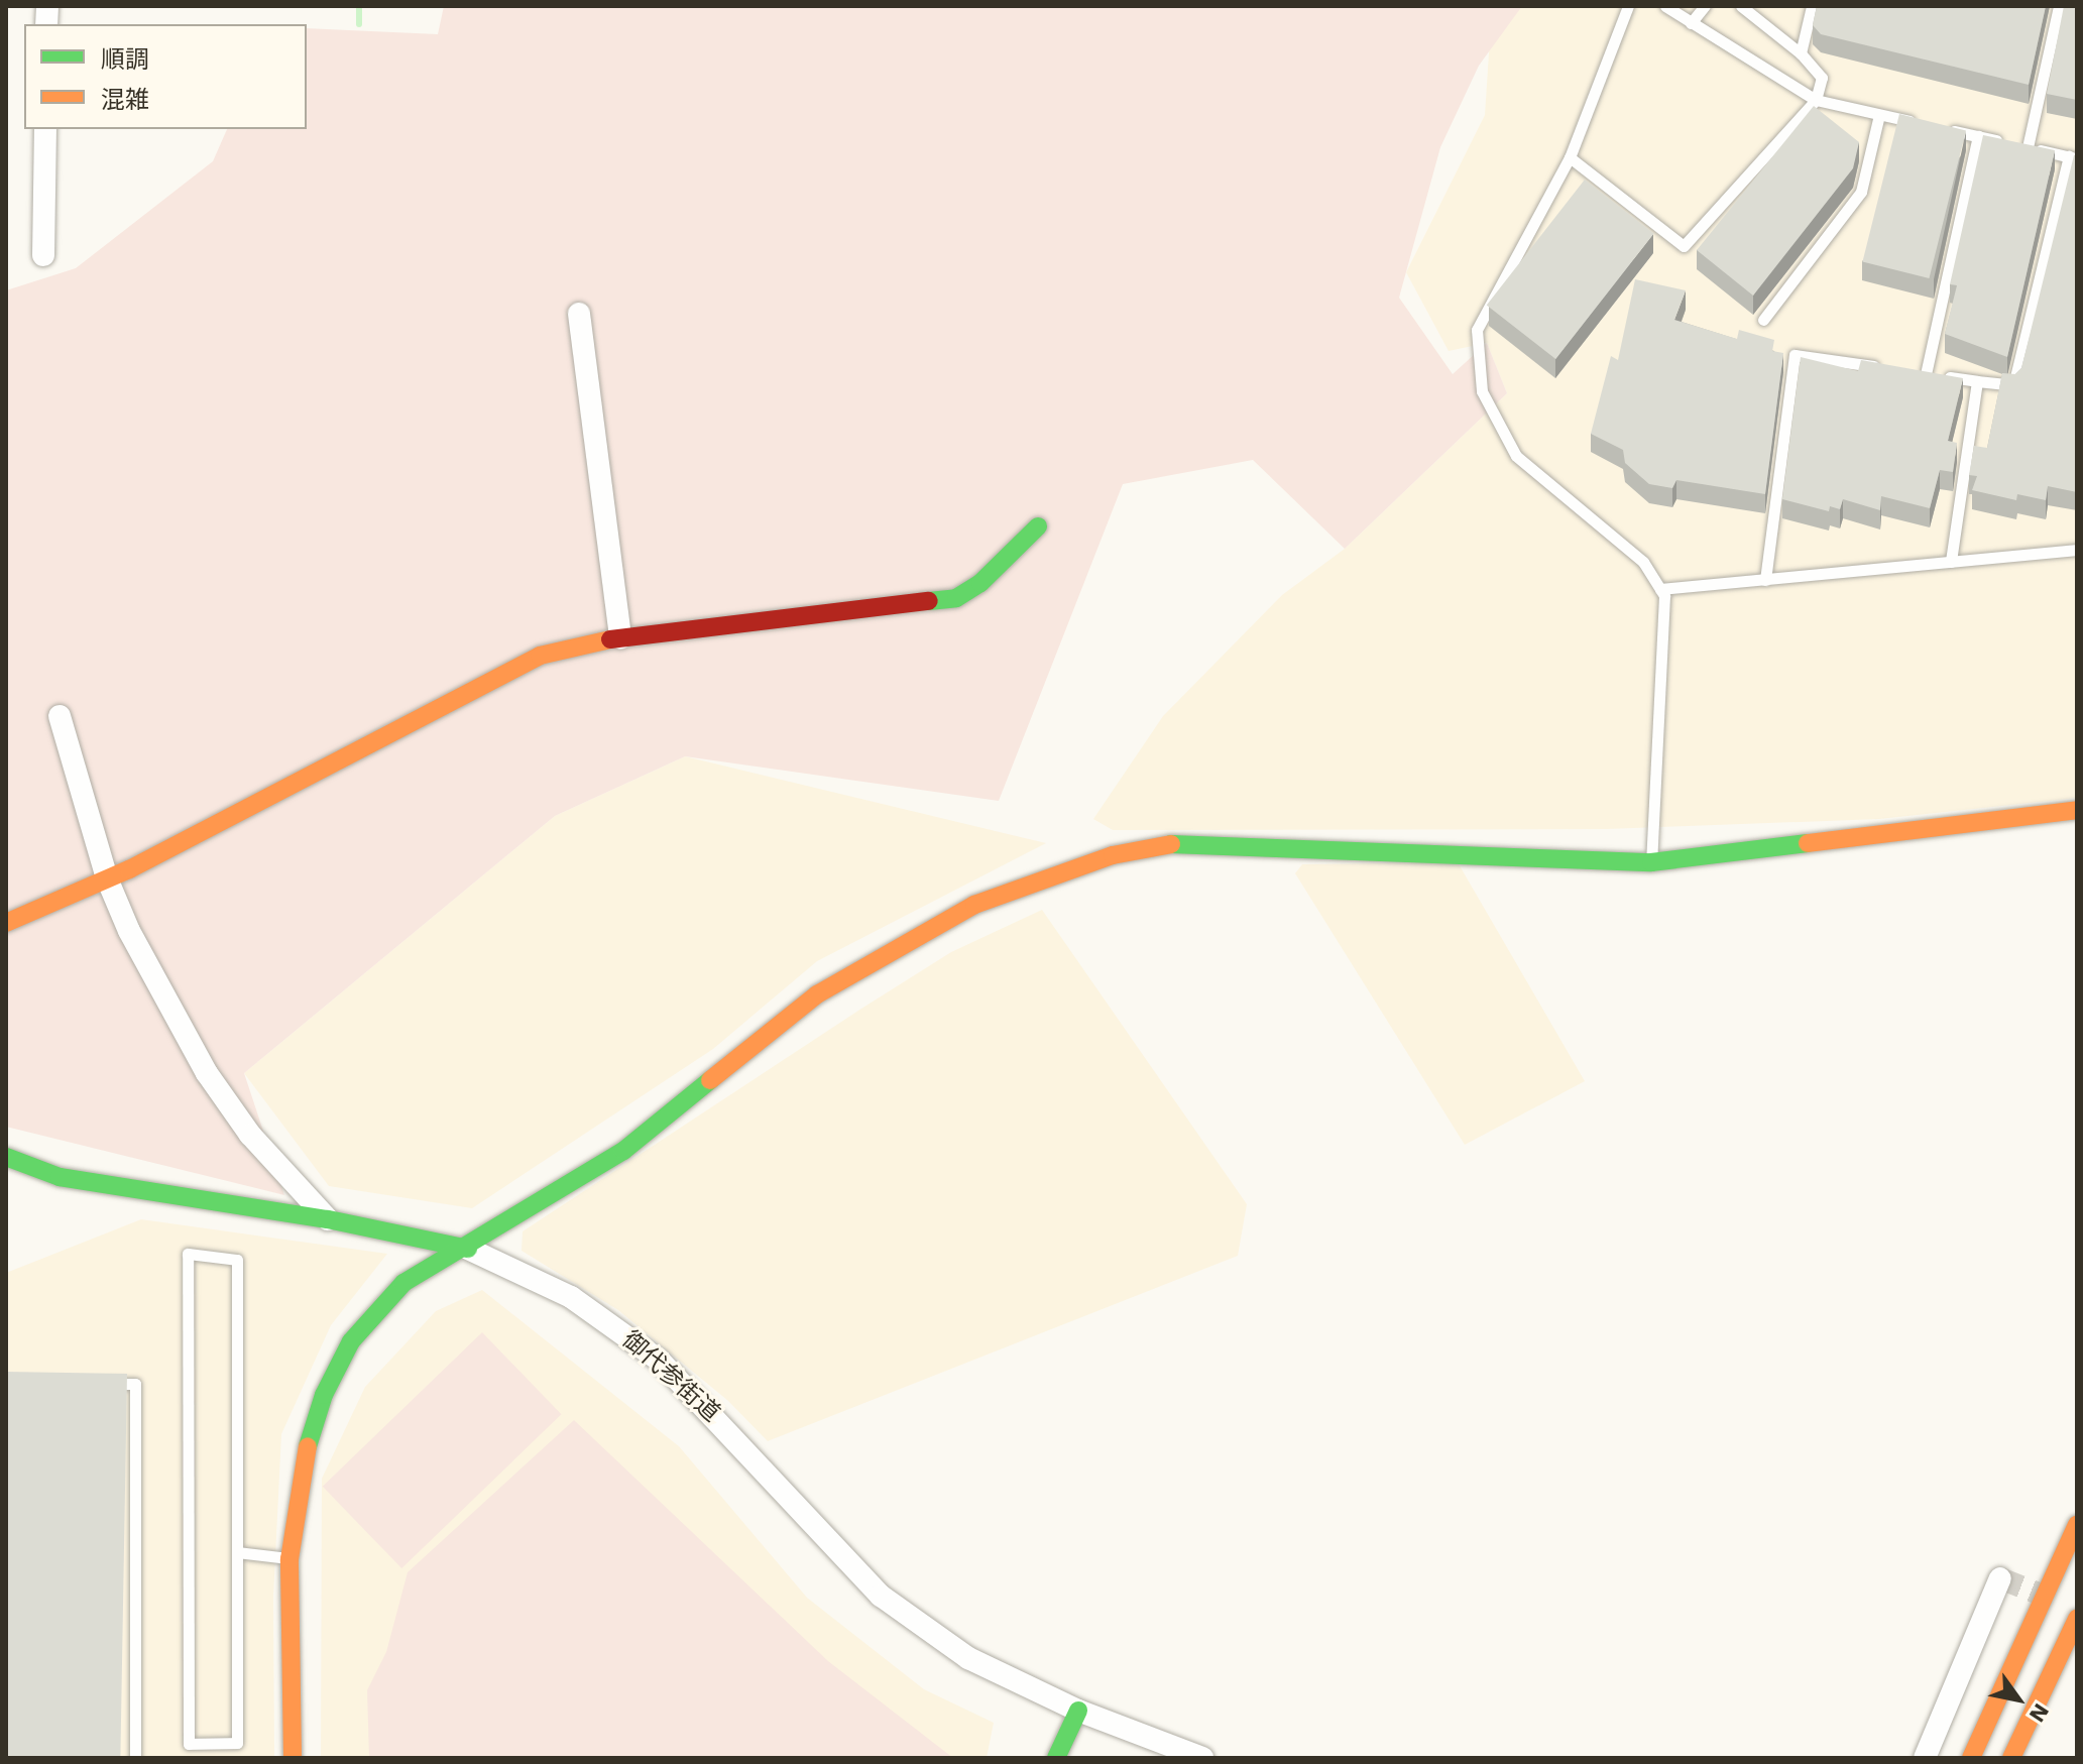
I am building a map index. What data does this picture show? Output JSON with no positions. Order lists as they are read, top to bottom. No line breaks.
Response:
{"streets":{"main road":["御代参街道"]},"legend":["順調","混雑"],"north":"bottom right"}
